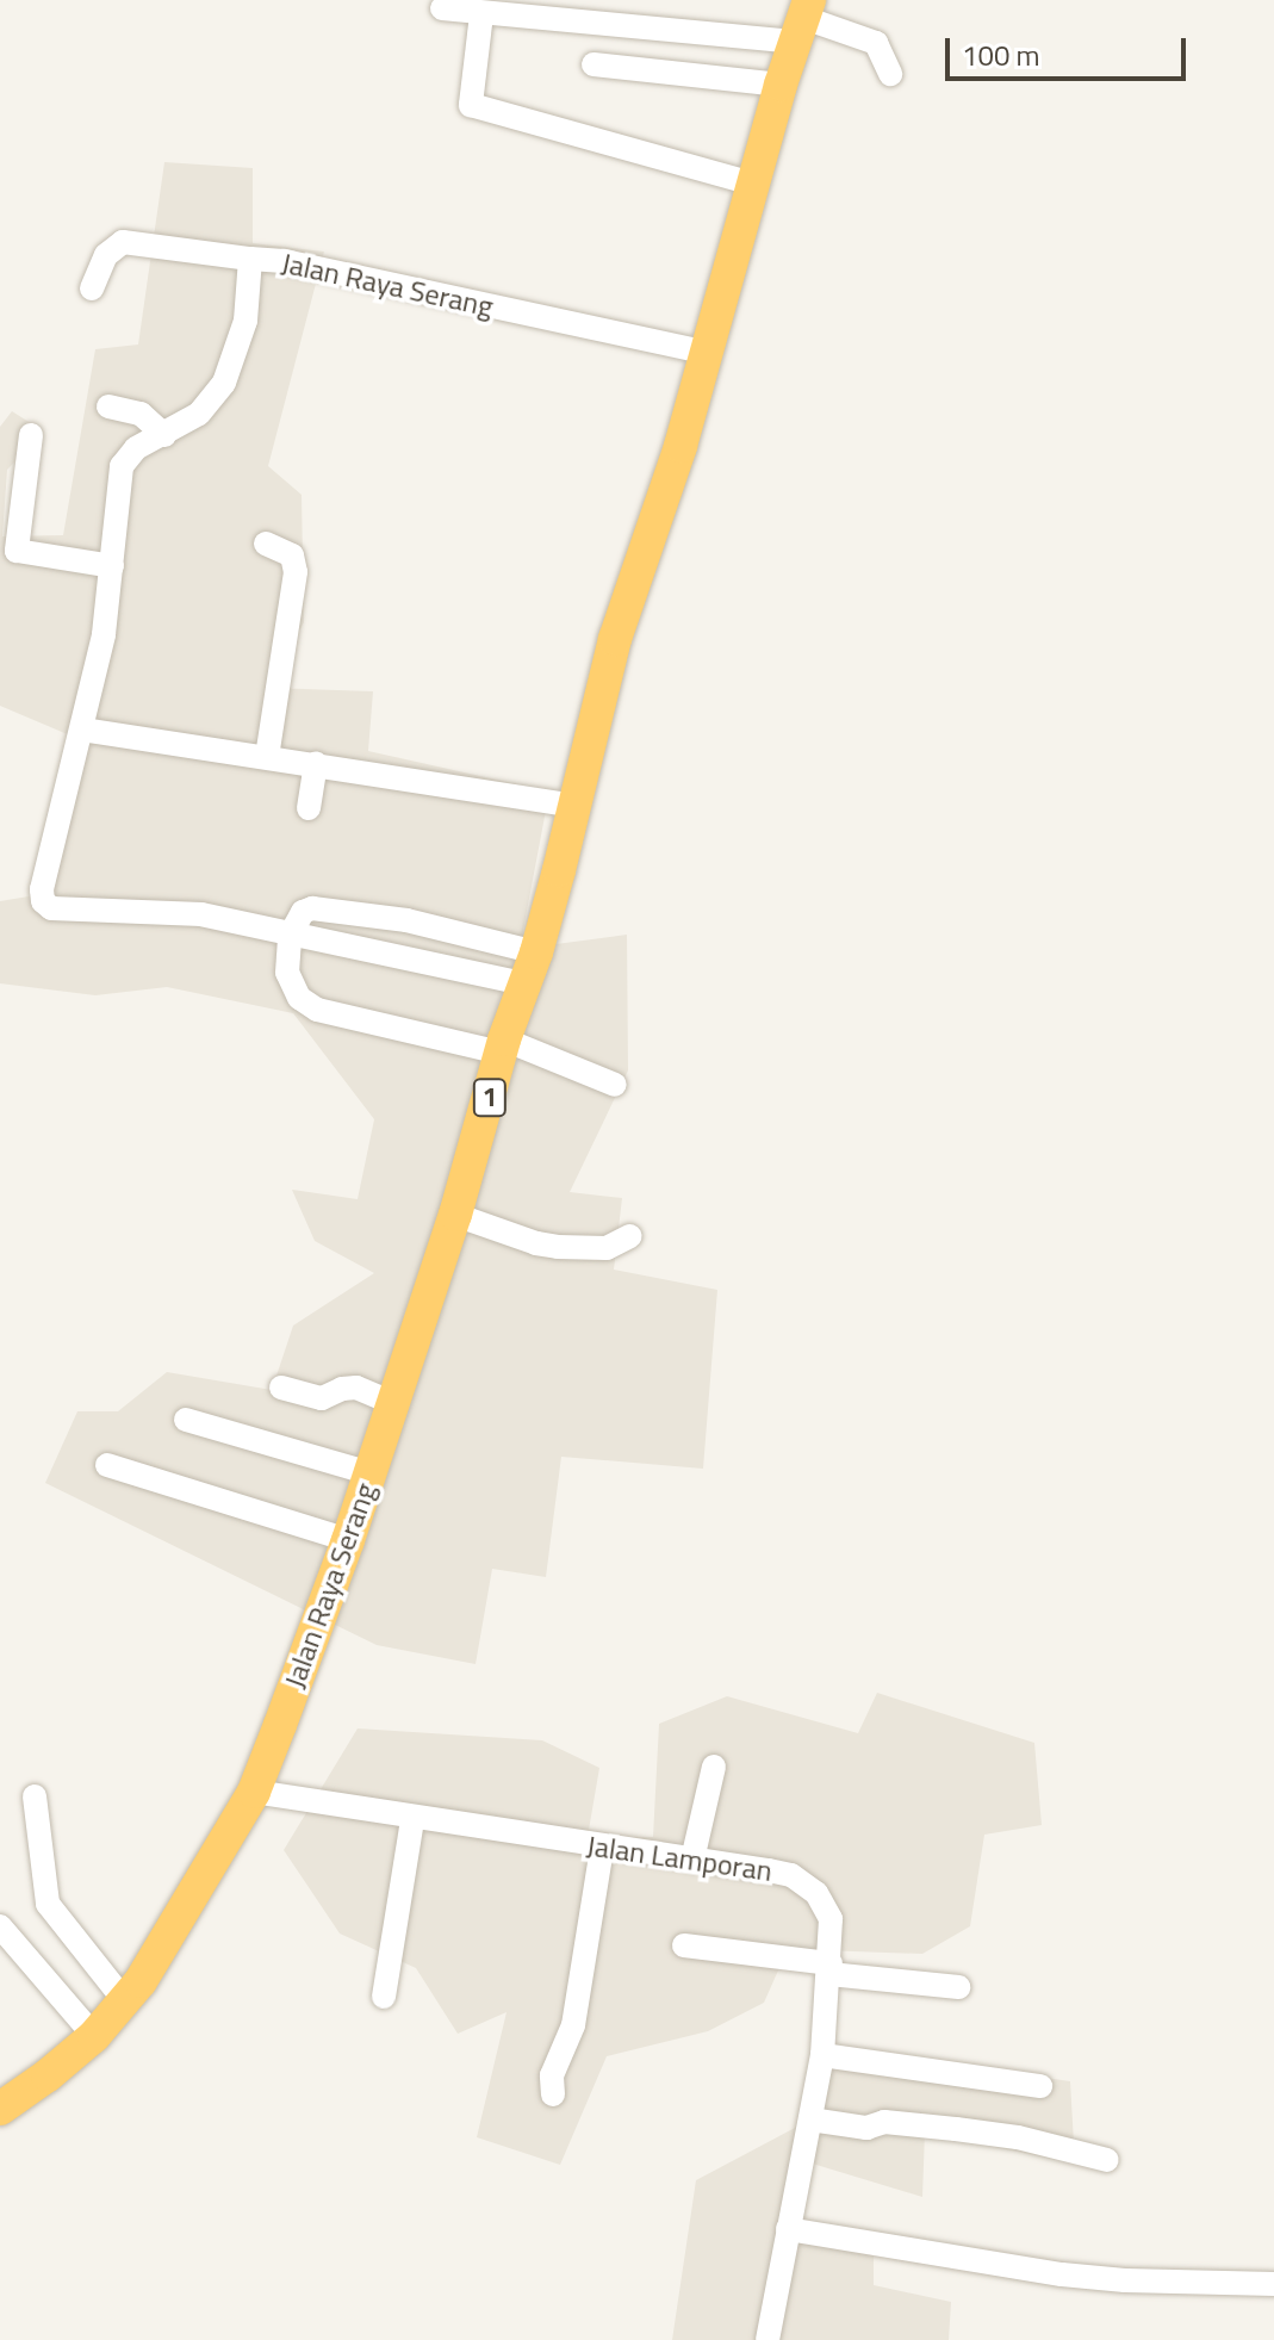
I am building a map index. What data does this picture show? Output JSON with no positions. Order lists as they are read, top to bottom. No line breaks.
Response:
{"streets":{"highway":["Jalan Raya Serang","1"],"street":["Jalan Lamporan"]},"crossings":[["Jalan Raya Serang","Jalan Lamporan"]],"scale_bar":"100 m"}
